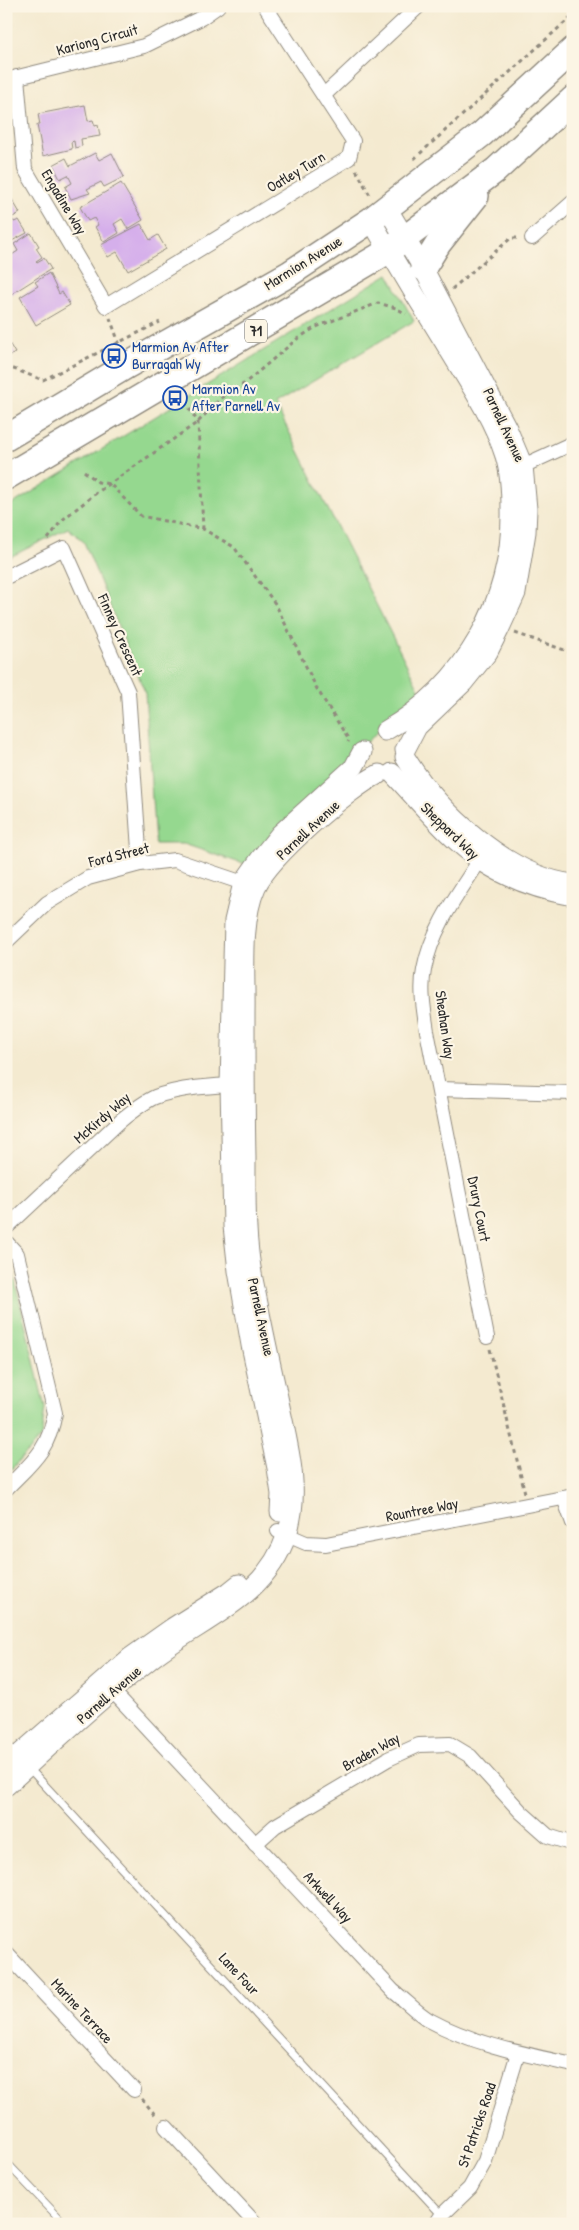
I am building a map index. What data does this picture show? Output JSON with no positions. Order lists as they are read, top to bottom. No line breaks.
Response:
{"streets":{"highway":["Marmion Avenue","71"],"street":["Kariong Circuit","Oatley Turn","Engadine Way","Parnell Avenue","Finney Crescent","Sheppard Way","Ford Street","Sheahan Way","McKirdy Way","Drury Court","Rountree Way","Braden Way","Arkwell Way","Marine Terrace","St Patricks Road"],"lane":["Lane Four"]},"crossings":[["Kariong Circuit","Engadine Way"],["Oatley Turn","Engadine Way"],["Marmion Avenue","Parnell Avenue"],["71","Parnell Avenue"],["Parnell Avenue","Sheppard Way"],["Parnell Avenue","Ford Street"],["Parnell Avenue","McKirdy Way"],["Parnell Avenue","Rountree Way"],["Parnell Avenue","Arkwell Way"],["Parnell Avenue","Lane Four"],["Finney Crescent","Ford Street"],["Sheppard Way","Sheahan Way"],["Sheahan Way","Drury Court"],["Braden Way","Arkwell Way"],["Arkwell Way","St Patricks Road"],["Lane Four","St Patricks Road"]],"places":{"bus stop":["Marmion Av After Burragah Wy","Marmion Av After Parnell Av"]}}
